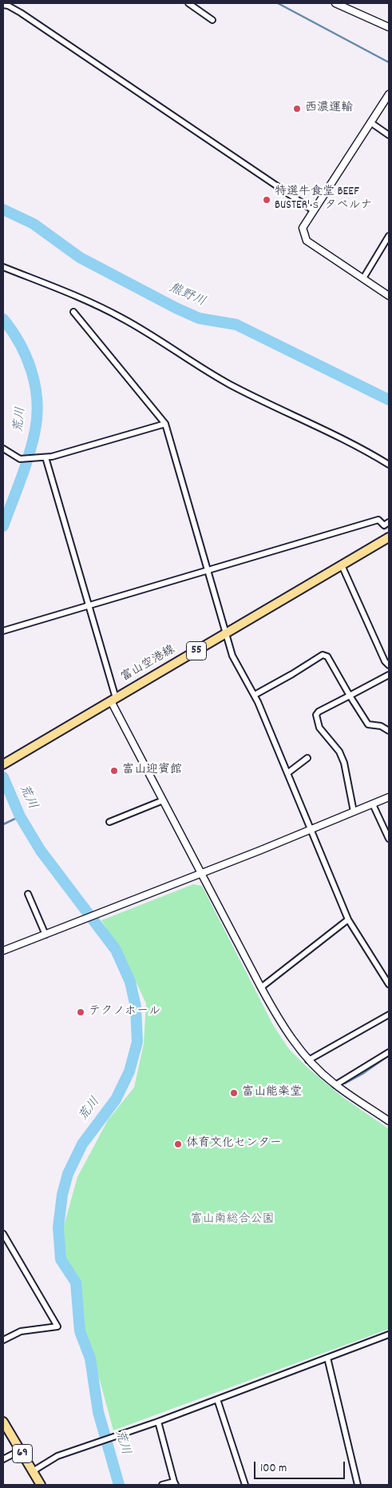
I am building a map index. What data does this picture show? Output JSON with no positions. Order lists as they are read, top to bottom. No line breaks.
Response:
{"streets":{"main road":["55","富山空港線","69"]},"water":["熊野川","荒川"],"parks":["富山南総合公園"],"places":["西濃運輸","特選牛食堂 BEEF BUSTER'ｓ タベルナ","富山迎賓館","テクノホール","富山能楽堂","体育文化センター"],"scale_bar":"100 m"}
